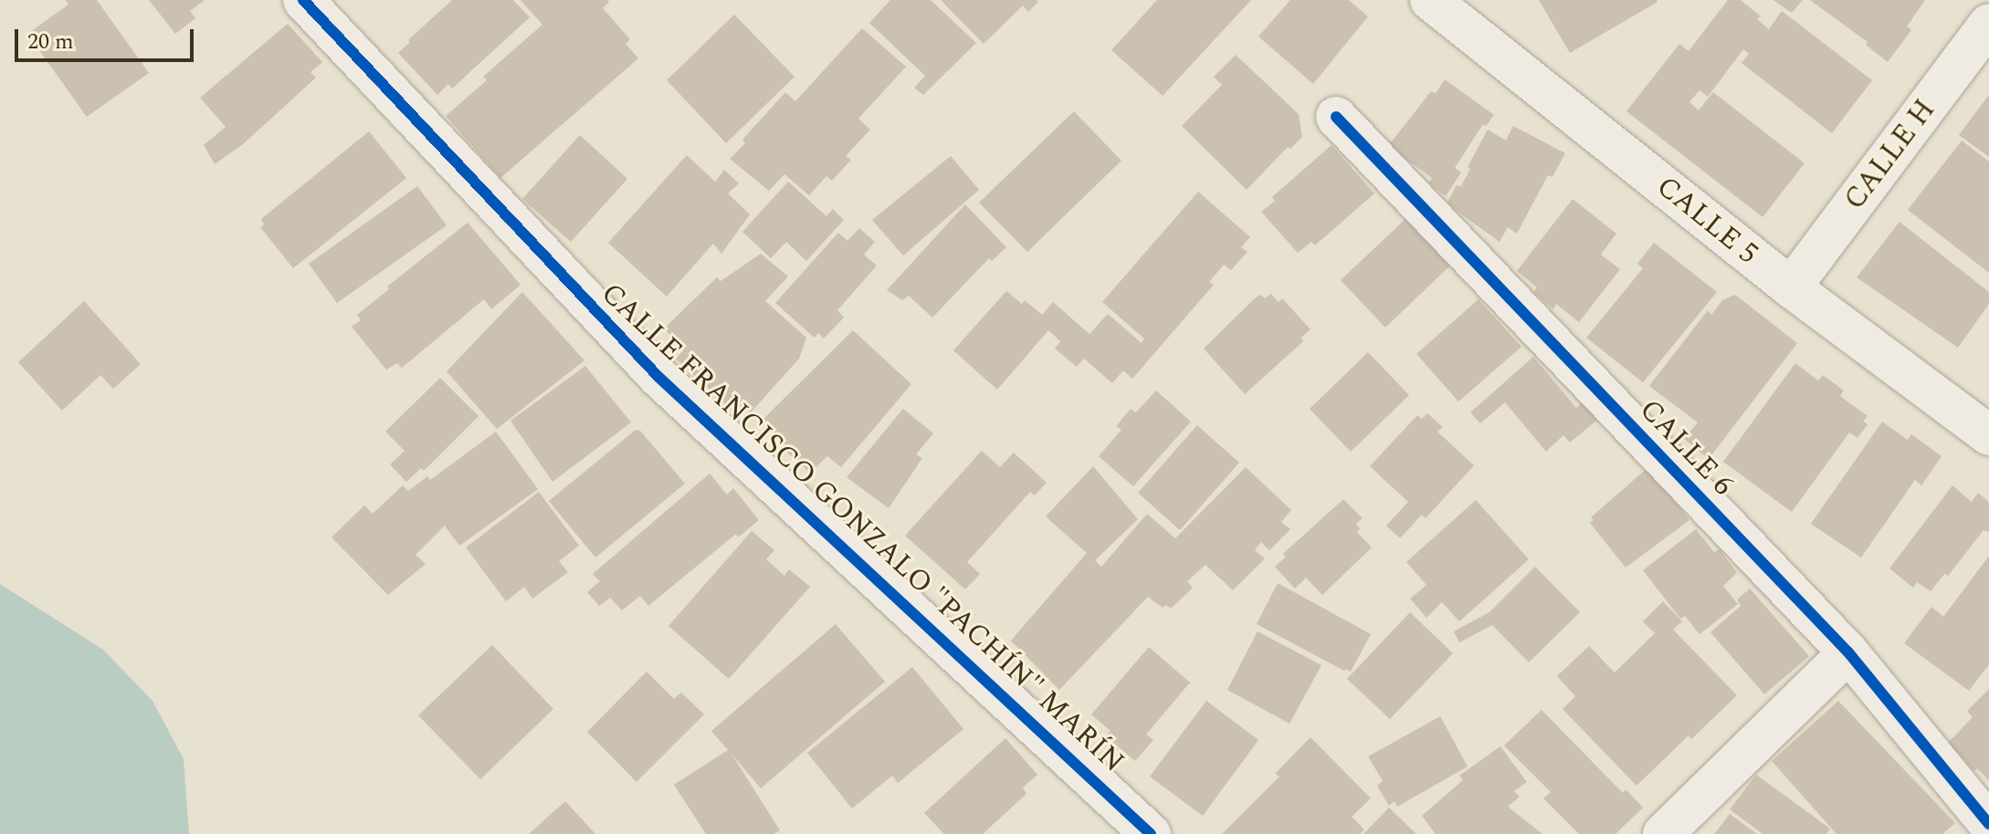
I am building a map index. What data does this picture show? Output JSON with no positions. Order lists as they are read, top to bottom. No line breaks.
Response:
{"streets":{"street":["CALLE H","CALLE 5","CALLE 6","CALLE FRANCISCO GONZALO \"PACHÍN\" MARÍN"]},"crossings":[["CALLE H","CALLE 5"]],"scale_bar":"20 m"}
